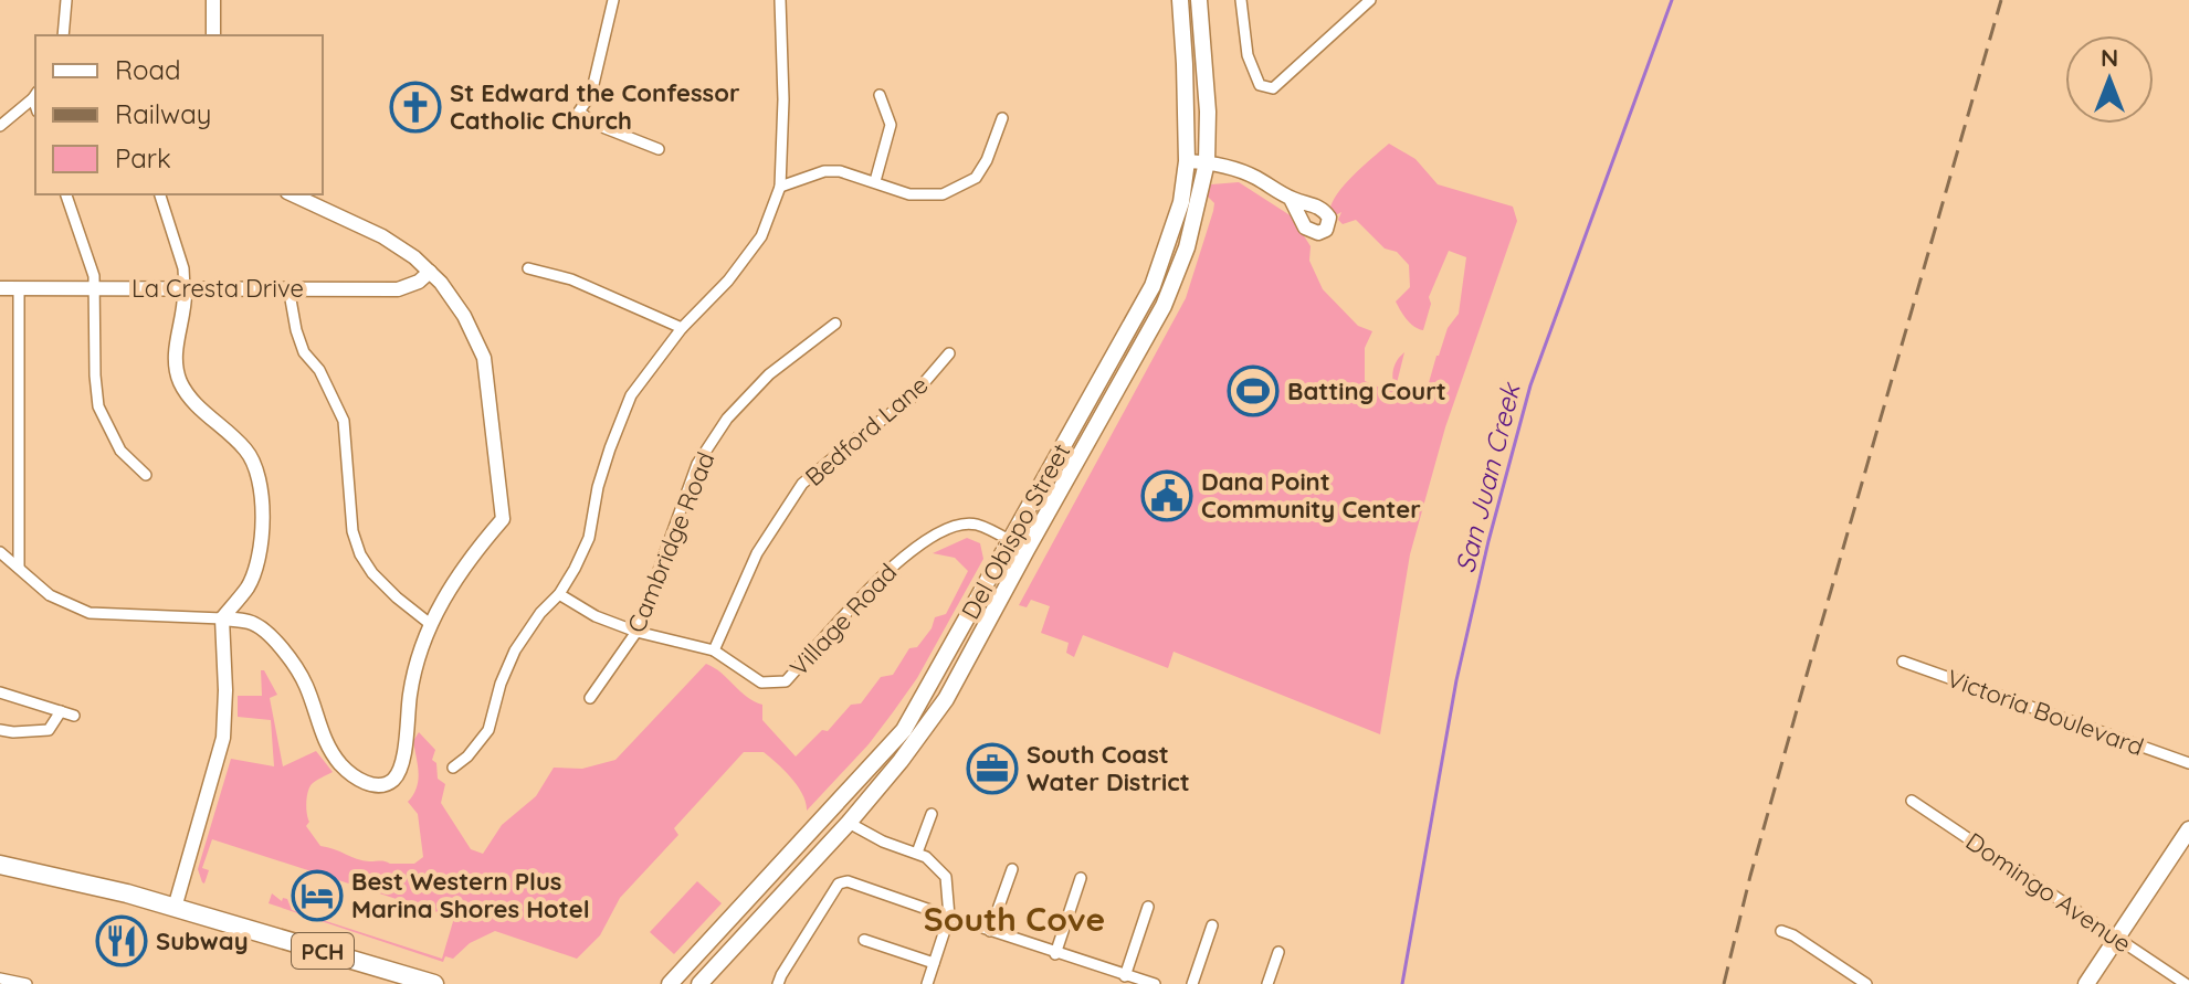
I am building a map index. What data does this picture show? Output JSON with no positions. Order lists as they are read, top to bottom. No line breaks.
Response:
{"streets":{"highway":["PCH"],"main road":["Del Obispo Street"],"street":["La Cresta Drive","Bedford Lane","Cambridge Road","Village Road","Victoria Boulevard","Domingo Avenue"]},"crossings":[["Bedford Lane","Village Road"],["Del Obispo Street","Village Road"],["Cambridge Road","Village Road"]],"districts":["South Cove"],"water":["San Juan Creek"],"places":{"church":["St Edward the Confessor Catholic Church"],"sports":["Batting Court"],"public building":["Dana Point Community Center"],"office":["South Coast Water District"],"hotel":["Best Western Plus Marina Shores Hotel"],"restaurant":["Subway"]},"legend":["Road","Railway","Park"],"north":"top"}
